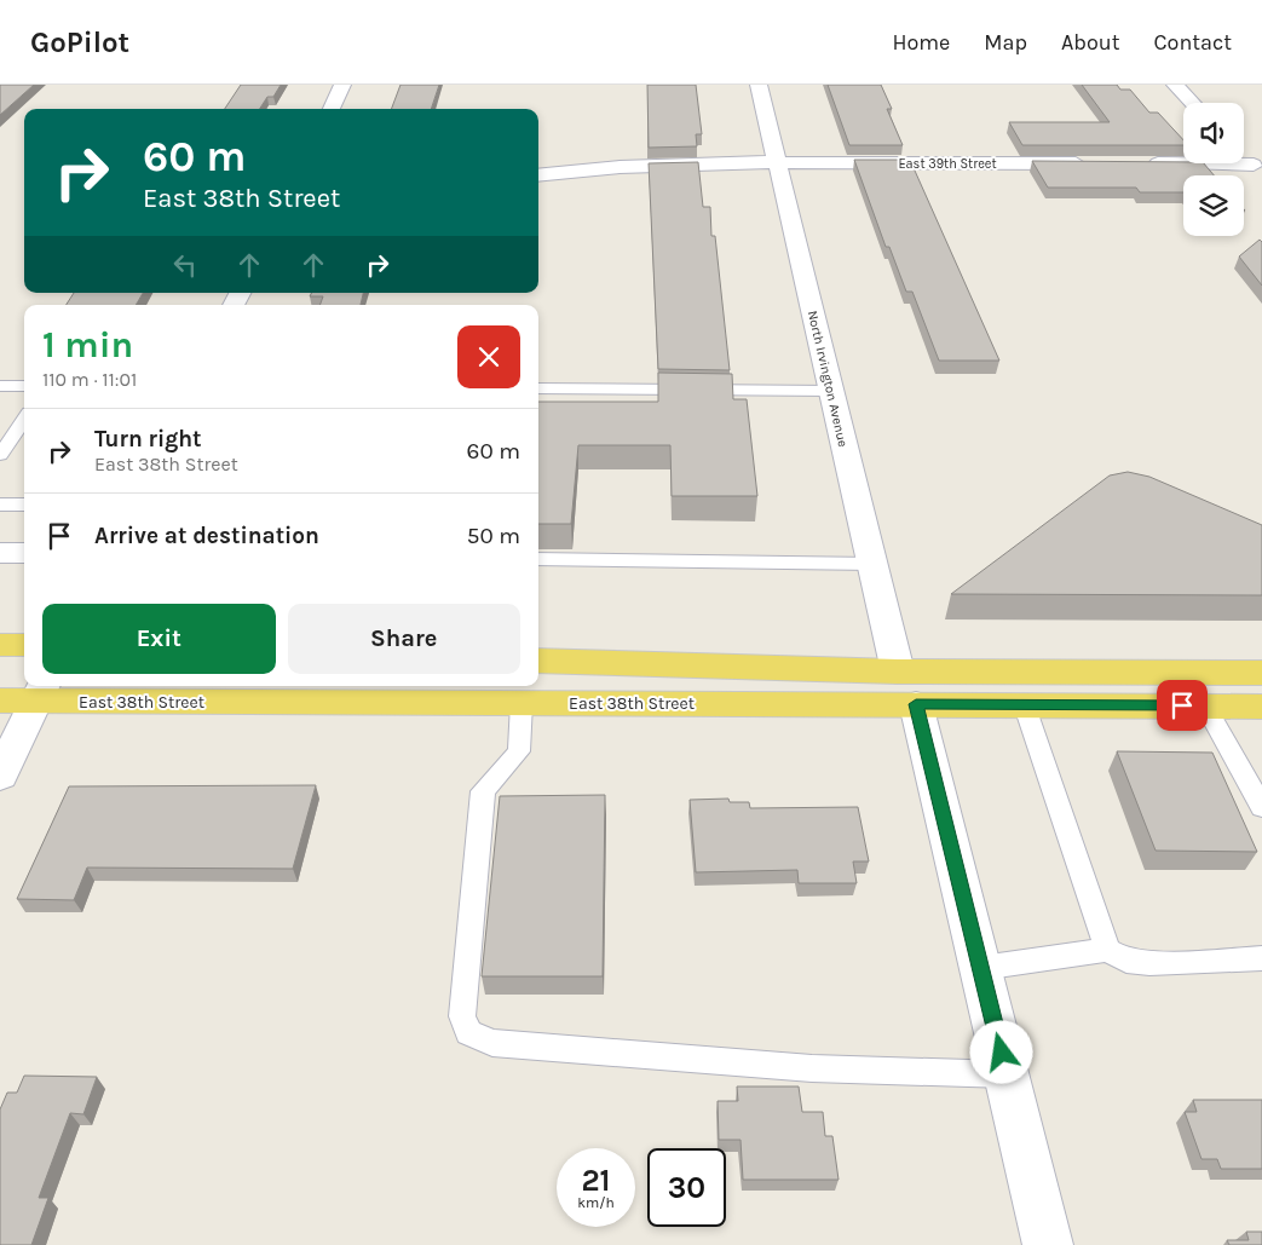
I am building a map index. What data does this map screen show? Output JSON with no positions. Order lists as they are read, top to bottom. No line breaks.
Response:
{"streets":{"main road":["East 38th Street"],"street":["East 39th Street","North Irvington Avenue"]},"crossings":[["East 39th Street","North Irvington Avenue"],["North Irvington Avenue","East 38th Street"]],"page":{"header":"GoPilot","nav":["Home","Map","About","Contact"],"turn":["60 m","East 38th Street"],"heading":["1 min","110 m · 11:01"],"list":[{"name":"Turn right","note":"East 38th Street","value":"60 m"},{"name":"Arrive at destination","value":"50 m"}],"buttons":["Exit","Share"],"speed":"21 km/h","limit":"30"}}
